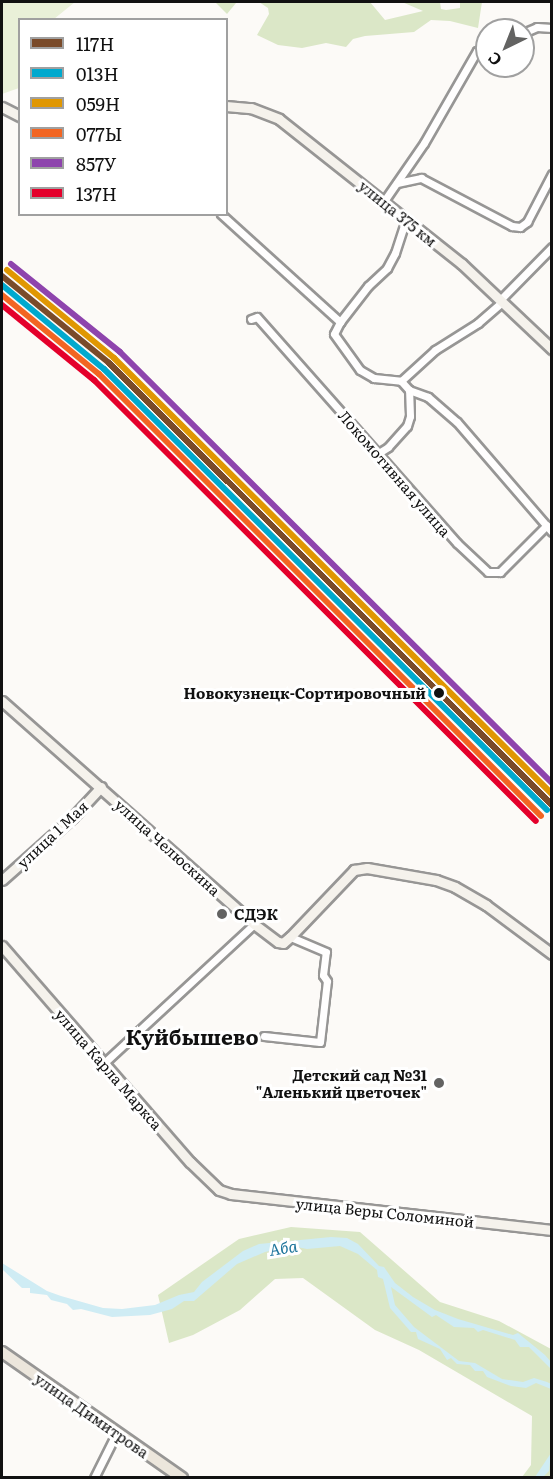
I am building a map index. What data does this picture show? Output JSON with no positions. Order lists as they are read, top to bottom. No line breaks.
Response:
{"streets":{"main road":["улица Димитрова"],"street":["улица 375 км","Локомотивная улица","улица 1 Мая","улица Челюскина","улица Карла Маркса","улица Веры Соломиной"]},"crossings":[["улица 1 Мая","улица Челюскина"],["улица Карла Маркса","улица Веры Соломиной"]],"districts":["Куйбышево"],"water":["Аба"],"places":["Новокузнецк-Сортировочный","СДЭК","Детский сад №31 \"Аленький цветочек\""],"lines":["transit line 857У","transit line 059Н","transit line 117Н","transit line 013Н","transit line 077Ы","transit line 137Н"],"legend":["117Н","013Н","059Н","077Ы","857У","137Н"],"north":"bottom left"}
